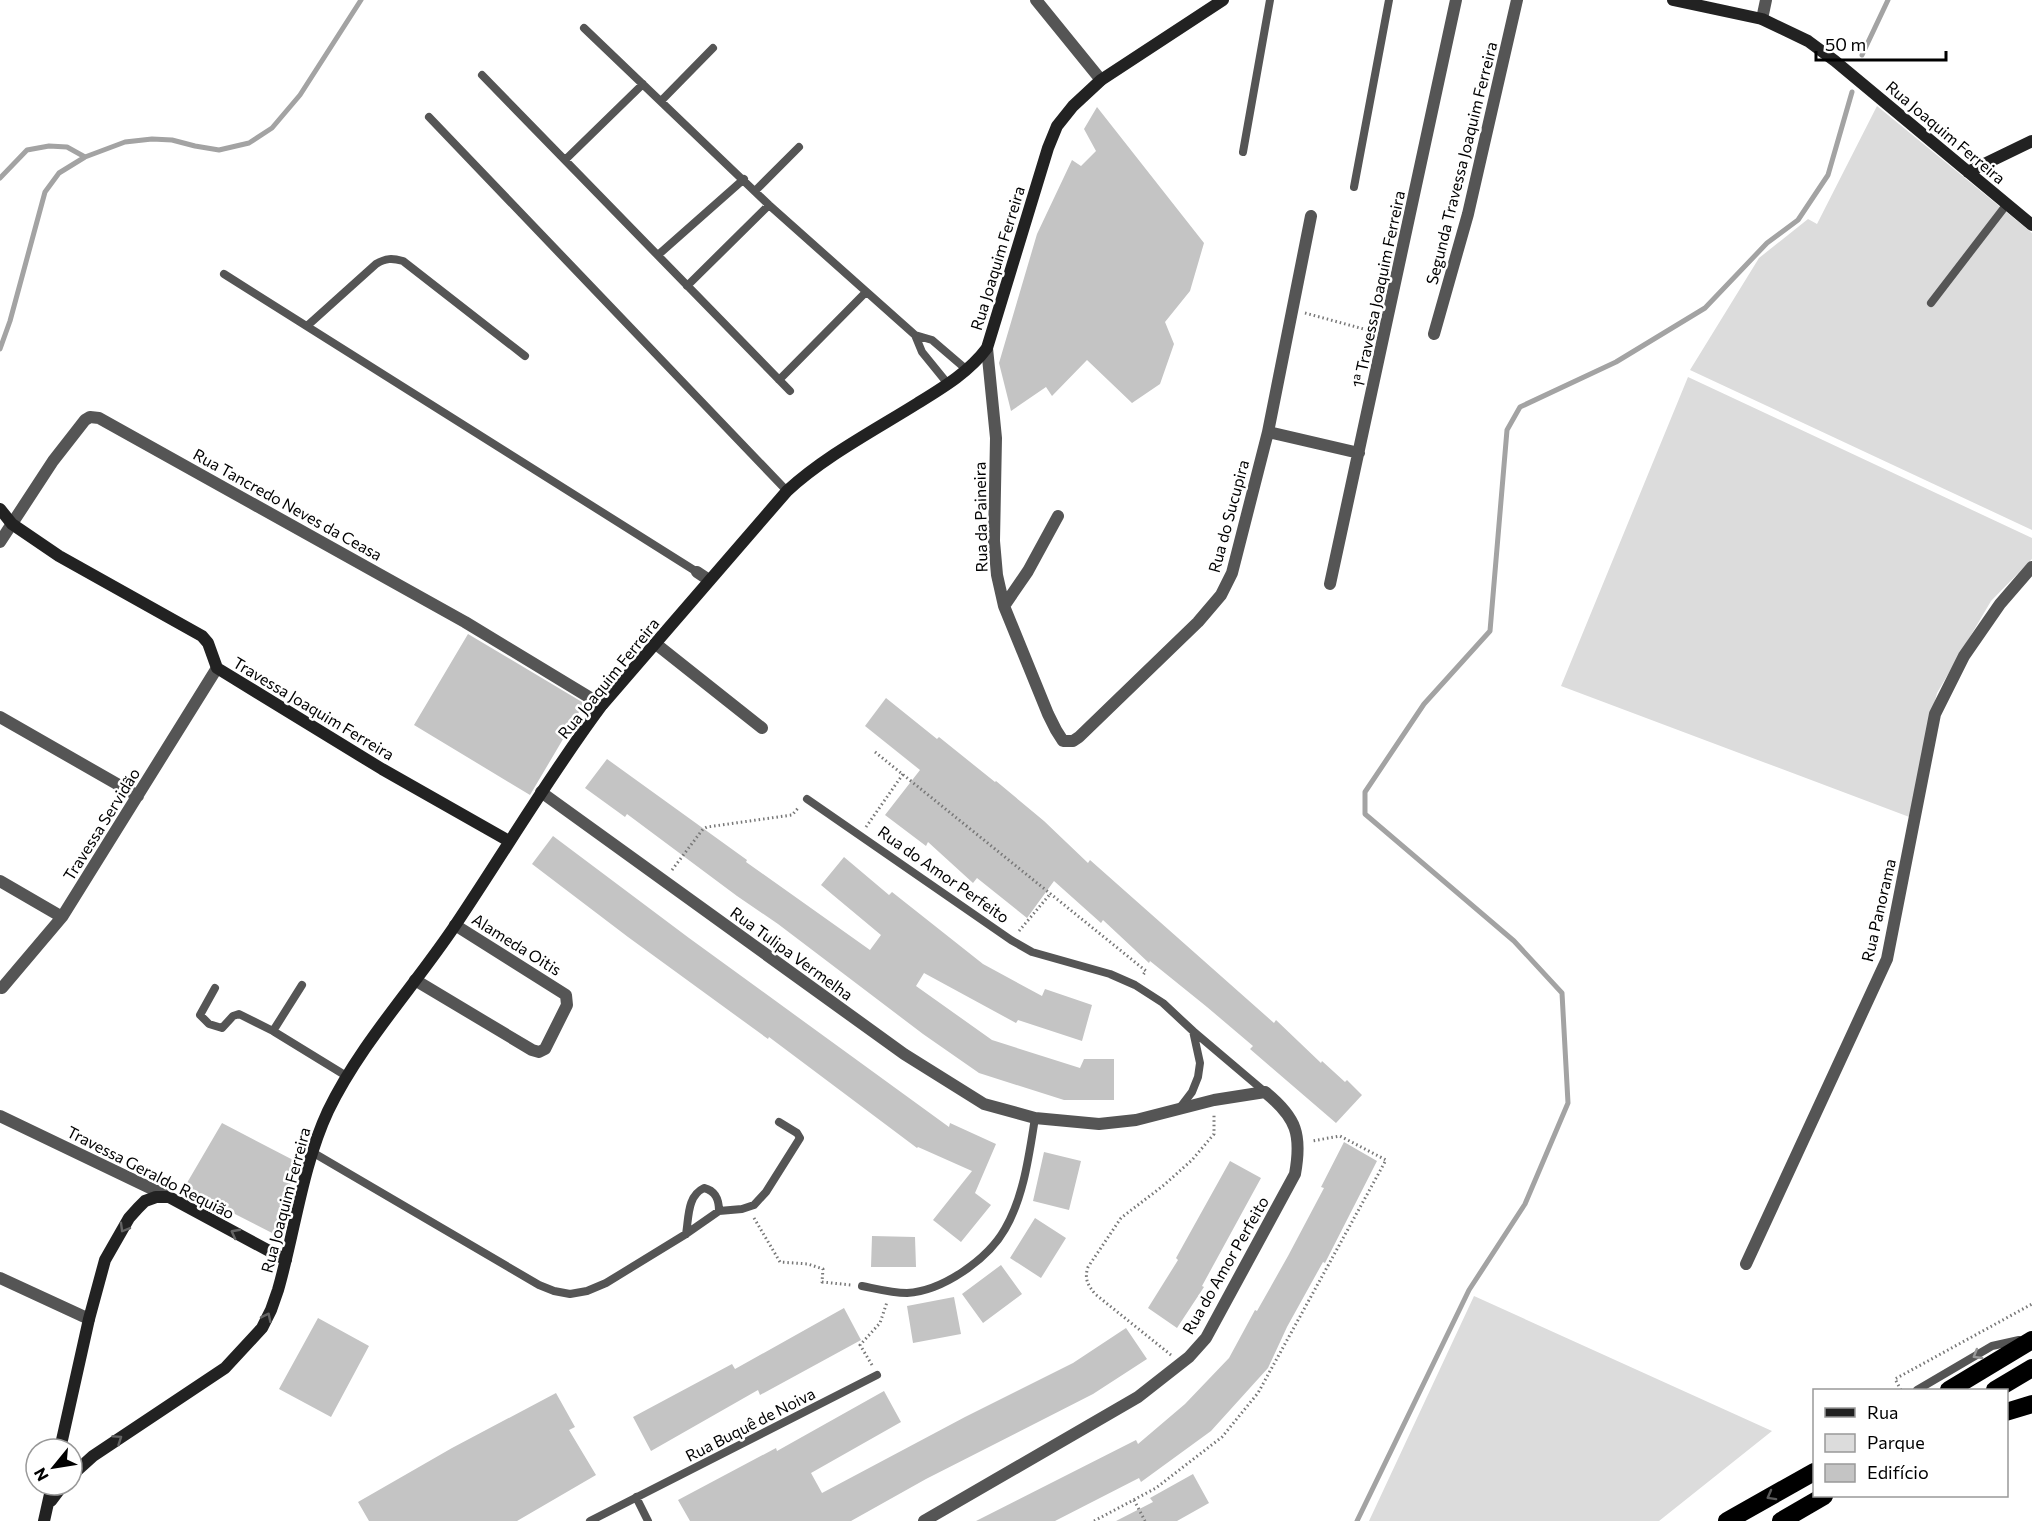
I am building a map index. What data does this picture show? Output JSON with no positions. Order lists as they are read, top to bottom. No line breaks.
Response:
{"streets":{"street":["Rua Joaquim Ferreira","Segunda Travessa Joaquim Ferreira","1ª Travessa Joaquim Ferreira","Rua Tancredo Neves da Ceasa","Rua do Sucupira","Rua da Paineira","Travessa Joaquim Ferreira","Travessa Servidão","Rua do Amor Perfeito","Rua Panorama","Alameda Oitis","Rua Tulipa Vermelha","Travessa Geraldo Requião"],"lane":["Rua Buquê de Noiva"]},"crossings":[["Rua Joaquim Ferreira","Rua Tancredo Neves da Ceasa"],["Rua Joaquim Ferreira","Rua da Paineira"],["Rua Joaquim Ferreira","Travessa Joaquim Ferreira"],["Rua Joaquim Ferreira","Alameda Oitis"],["Rua Joaquim Ferreira","Rua Tulipa Vermelha"],["Rua Joaquim Ferreira","Travessa Geraldo Requião"],["Rua Tancredo Neves da Ceasa","Travessa Joaquim Ferreira"],["Rua do Sucupira","Rua da Paineira"],["Travessa Joaquim Ferreira","Travessa Servidão"],["Rua do Amor Perfeito","Rua Tulipa Vermelha"]],"one_way":["Travessa Geraldo Requião"],"legend":["Rua","Parque","Edifício"],"scale_bar":"50 m","north":"bottom left"}
